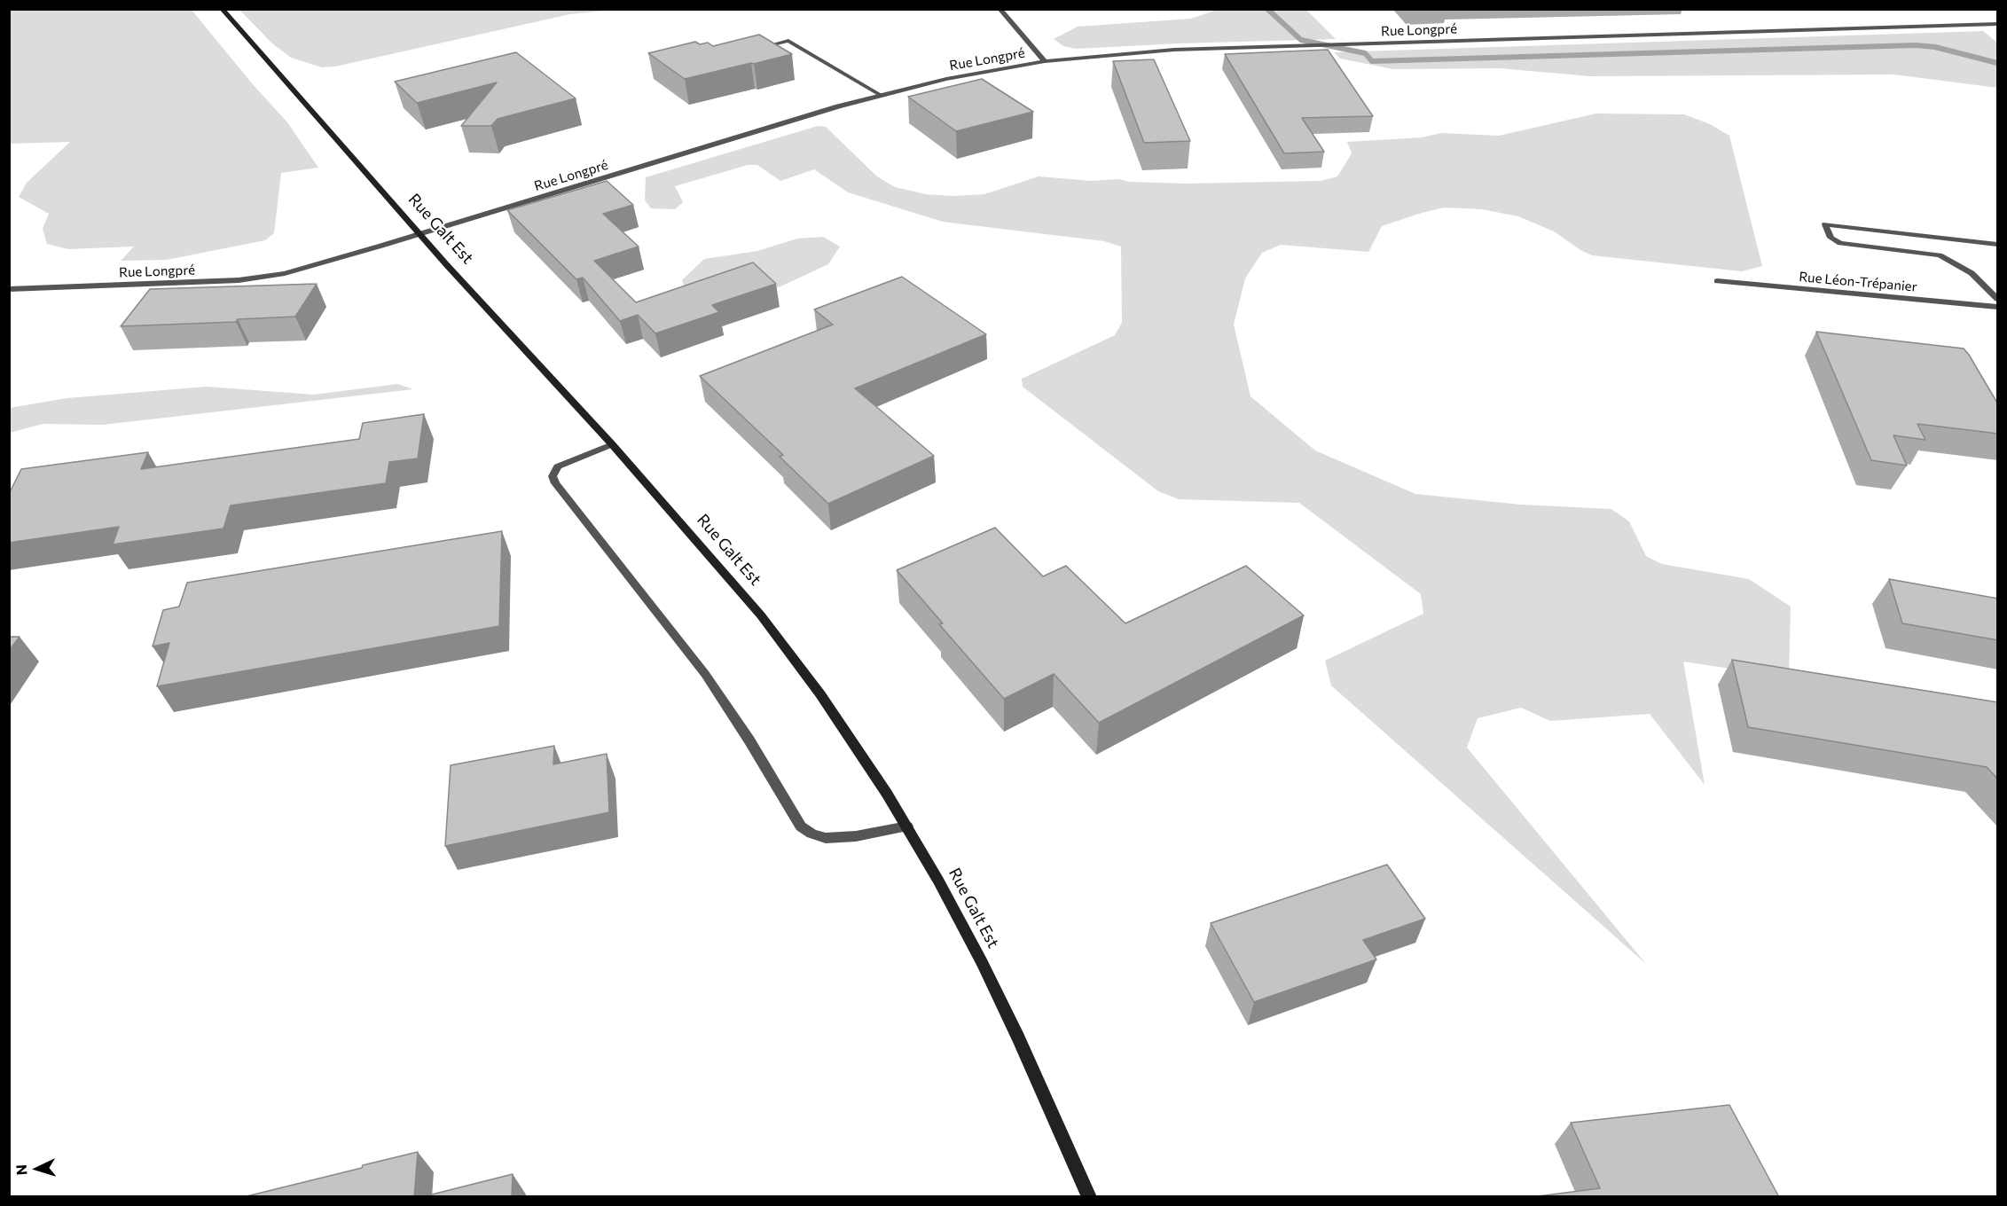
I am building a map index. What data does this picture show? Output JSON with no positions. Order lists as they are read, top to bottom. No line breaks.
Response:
{"streets":{"street":["Rue Longpré","Rue Galt Est","Rue Léon-Trépanier"]},"crossings":[["Rue Longpré","Rue Galt Est"]],"north":"left"}
